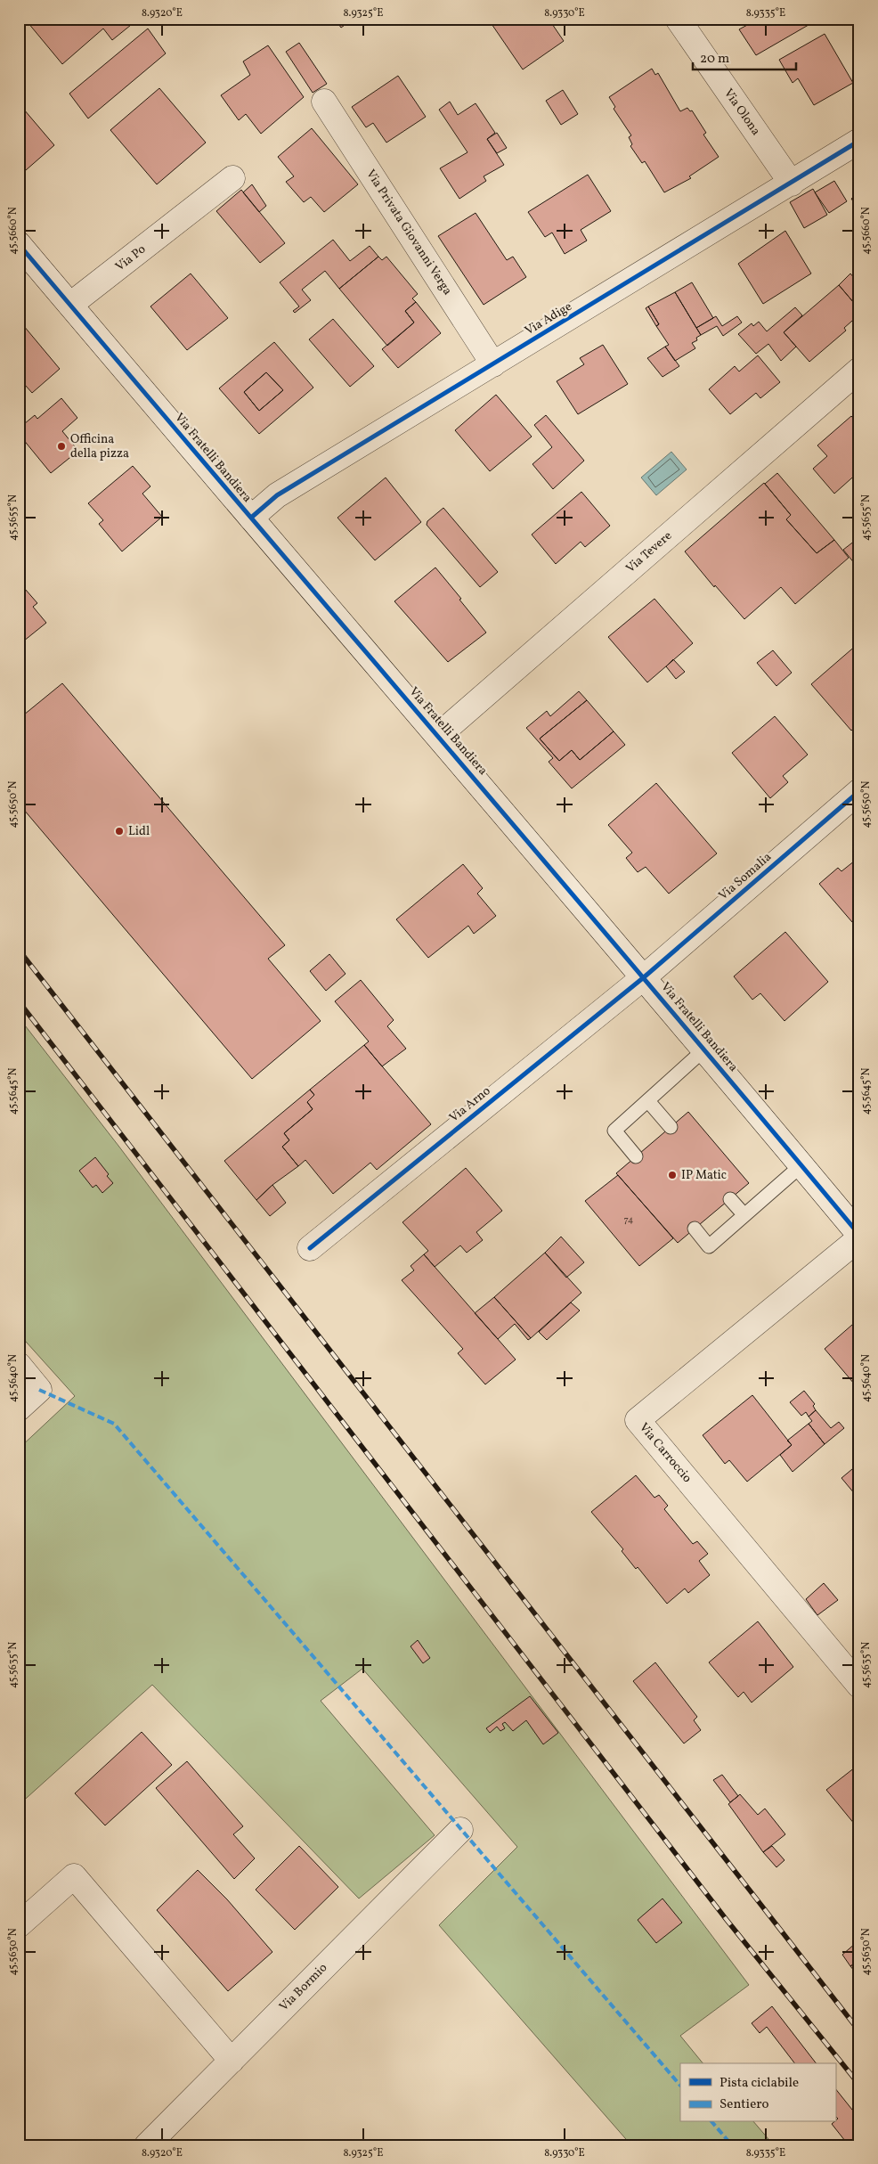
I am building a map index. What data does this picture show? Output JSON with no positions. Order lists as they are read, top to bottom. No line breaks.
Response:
{"streets":{"street":["Via Olona","Via Privata Giovanni Verga","Via Po","Via Adige","Via Fratelli Bandiera","Via Tevere","Via Somalia","Via Arno","Via Carroccio","Via Bormio"]},"crossings":[["Via Olona","Via Adige"],["Via Privata Giovanni Verga","Via Adige"],["Via Po","Via Fratelli Bandiera"],["Via Adige","Via Fratelli Bandiera"],["Via Fratelli Bandiera","Via Tevere"],["Via Fratelli Bandiera","Via Somalia"],["Via Fratelli Bandiera","Via Arno"],["Via Somalia","Via Arno"]],"places":["Officina della pizza","Lidl","IP Matic"],"house_numbers":["74"],"legend":["Pista ciclabile","Sentiero"],"scale_bar":"20 m","coordinates":["8.9320°E","8.9325°E","8.9330°E","8.9335°E","45.5660°N","45.5655°N","45.5650°N","45.5645°N","45.5640°N","45.5635°N","45.5630°N"]}
